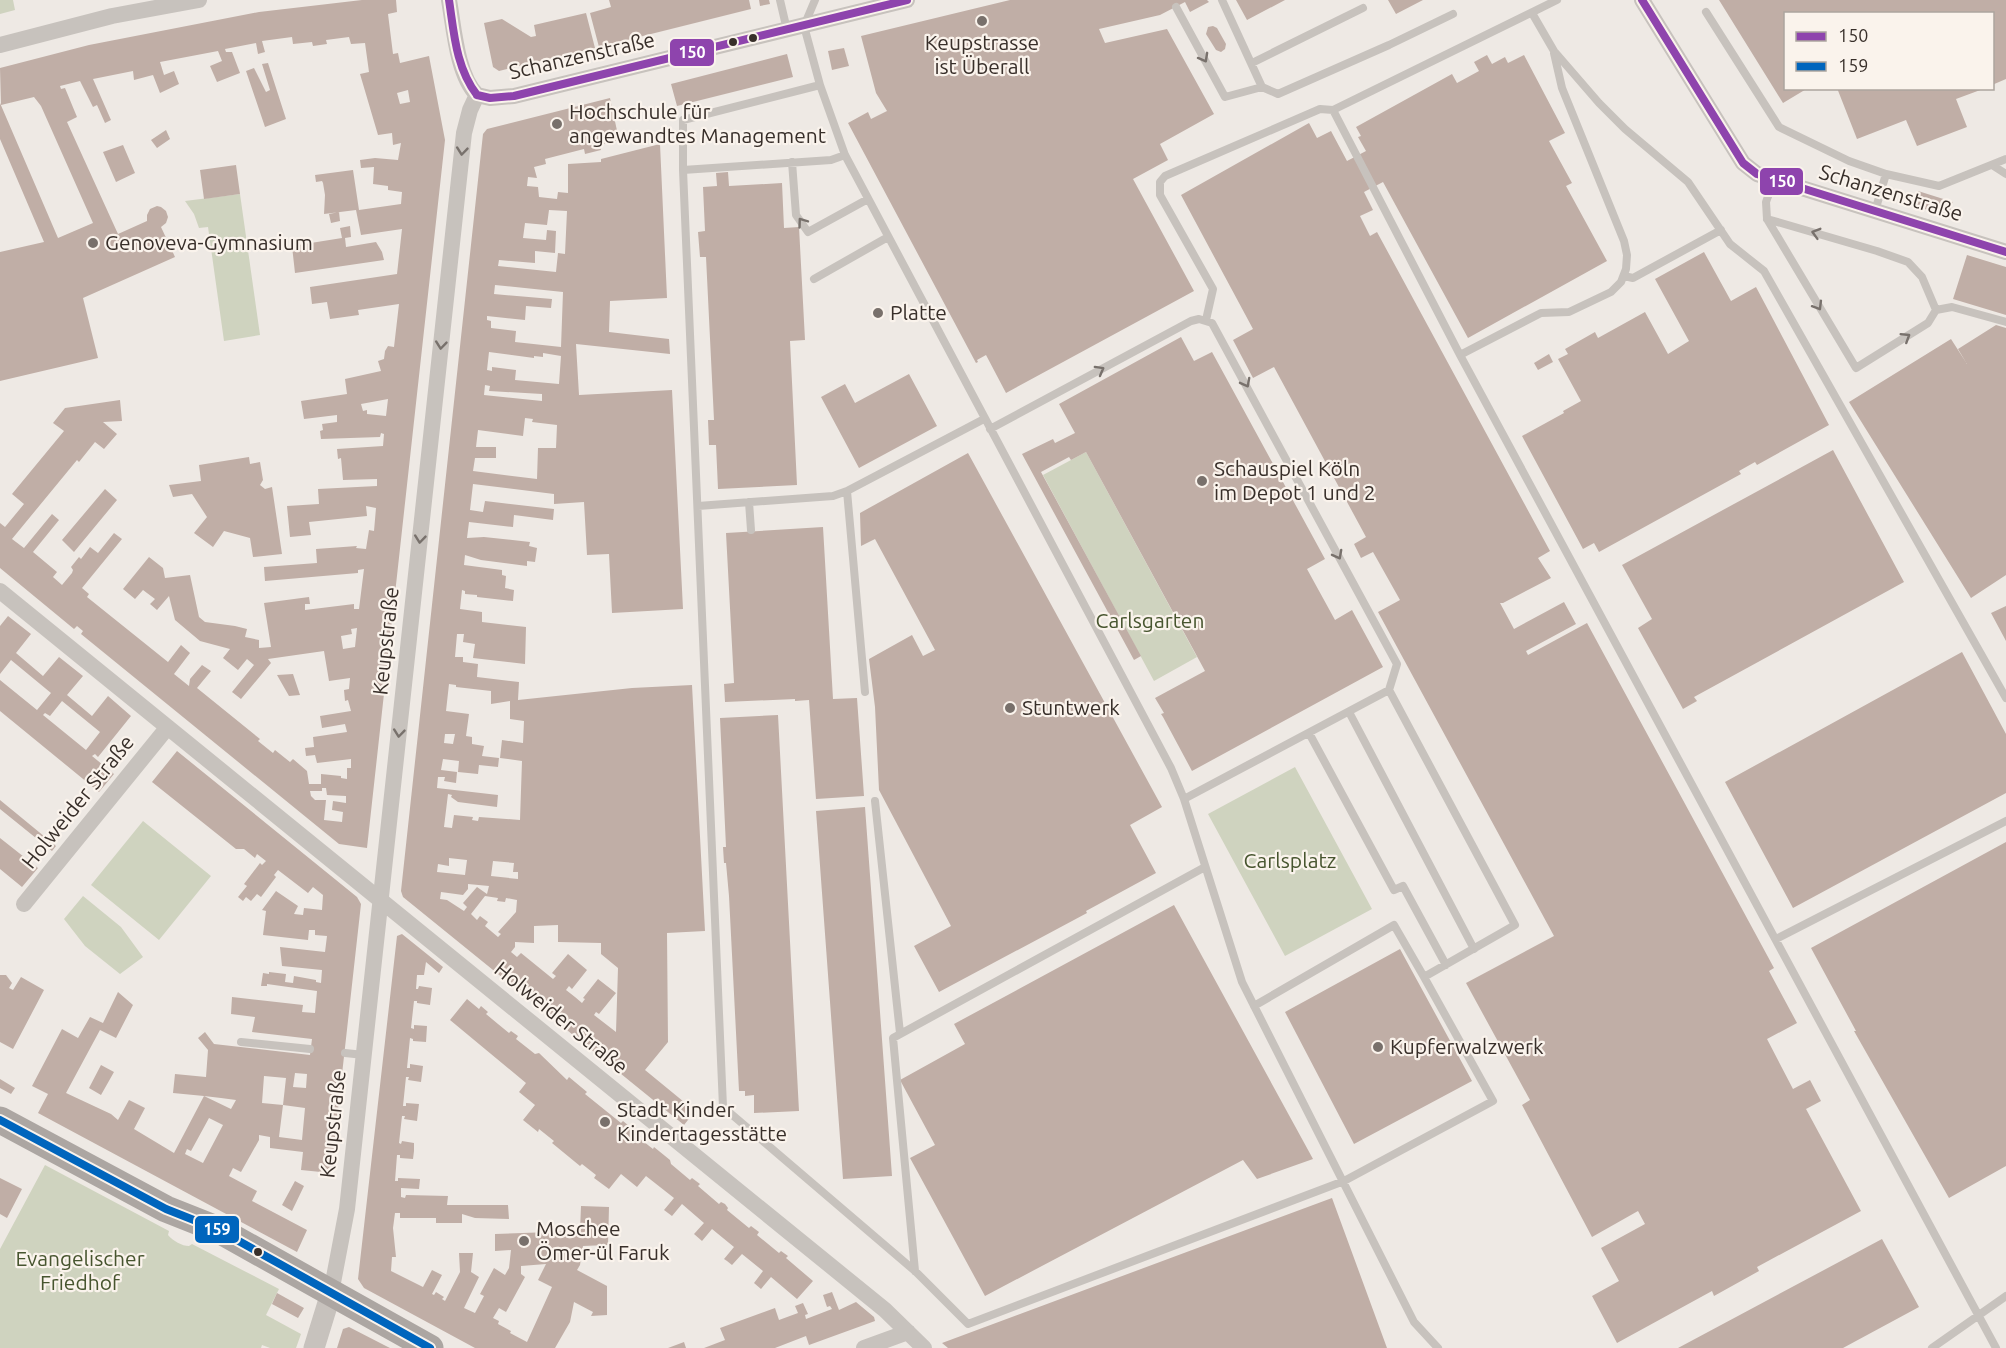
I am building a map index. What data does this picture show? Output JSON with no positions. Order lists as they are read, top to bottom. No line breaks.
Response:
{"streets":{"street":["Schanzenstraße","Keupstraße","Holweider Straße"]},"crossings":[["Schanzenstraße","Keupstraße"],["Keupstraße","Holweider Straße"]],"one_way":["Keupstraße"],"parks":["Carlsgarten","Carlsplatz","Evangelischer Friedhof"],"places":["Keupstrasse ist Überall","Hochschule für angewandtes Management","Genoveva-Gymnasium","Platte","Schauspiel Köln im Depot 1 und 2","Stuntwerk","Kupferwalzwerk","Stadt Kinder Kindertagesstätte","Moschee Ömer-ül Faruk"],"lines":["transit line 150","transit line 159"],"legend":["150","159"]}
